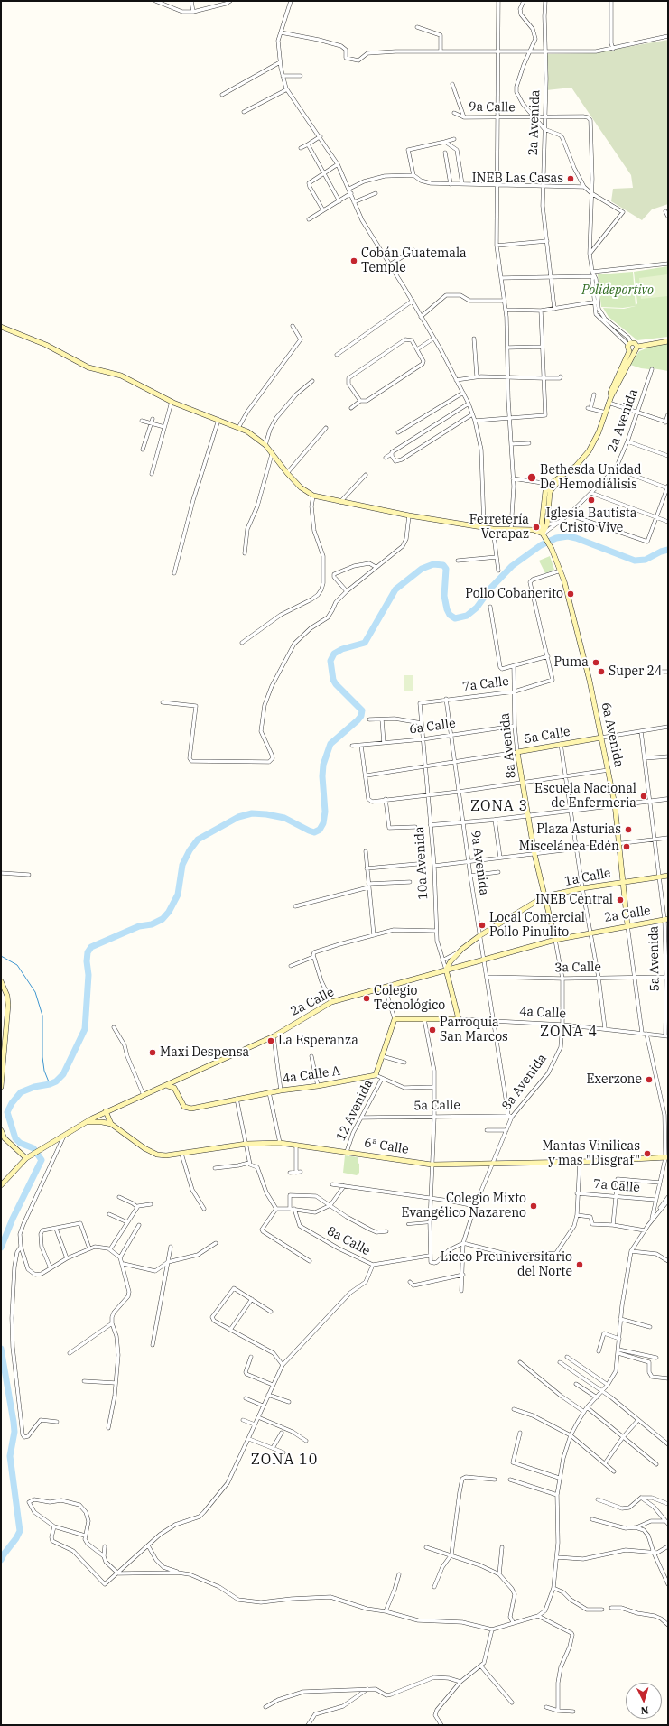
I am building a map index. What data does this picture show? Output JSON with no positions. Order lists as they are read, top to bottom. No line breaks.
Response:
{"streets":{"main road":["6a Avenida","5a Calle","8a Avenida","10a Avenida","1a Calle","2a Calle","4a Calle","4a Calle A","12 Avenida","6ª Calle"],"street":["9a Calle","2a Avenida","7a Calle","6a Calle","9a Avenida","5a Avenida","3a Calle","8a Calle"]},"crossings":[["9a Calle","2a Avenida"],["2a Avenida","6a Avenida"],["7a Calle","8a Avenida"],["7a Calle","10a Avenida"],["7a Calle","9a Avenida"],["6a Calle","8a Avenida"],["6a Calle","10a Avenida"],["6a Calle","9a Avenida"],["6a Avenida","5a Calle"],["6a Avenida","1a Calle"],["6a Avenida","2a Calle"],["6a Avenida","3a Calle"],["6a Avenida","4a Calle"],["5a Calle","8a Avenida"],["5a Calle","10a Avenida"],["5a Calle","9a Avenida"],["5a Calle","5a Avenida"],["5a Calle","12 Avenida"],["8a Avenida","9a Avenida"],["8a Avenida","1a Calle"],["8a Avenida","2a Calle"],["8a Avenida","3a Calle"],["8a Avenida","4a Calle"],["8a Avenida","6ª Calle"],["8a Avenida","8a Calle"],["10a Avenida","1a Calle"],["10a Avenida","2a Calle"],["10a Avenida","4a Calle"],["9a Avenida","1a Calle"],["9a Avenida","2a Calle"],["9a Avenida","3a Calle"],["9a Avenida","4a Calle"],["1a Calle","5a Avenida"],["2a Calle","5a Avenida"],["2a Calle","4a Calle A"],["5a Avenida","3a Calle"],["5a Avenida","4a Calle"],["4a Calle","12 Avenida"],["4a Calle A","12 Avenida"],["12 Avenida","6ª Calle"]],"districts":["ZONA 3","ZONA 4","ZONA 10"],"parks":["Polideportivo"],"places":["INEB Las Casas","Cobán Guatemala Temple","Bethesda Unidad De Hemodiálisis","Iglesia Bautista Cristo Vive","Ferretería Verapaz","Pollo Cobanerito","Puma","Super 24","Escuela Nacional de Enfermeria","Plaza Asturias","Miscelánea Edén","INEB Central","Local Comercial Pollo Pinulito","Colegio Tecnológico","Parroquia San Marcos","La Esperanza","Maxi Despensa","Exerzone","Mantas Vinilicas y mas \"Disgraf\"","Colegio Mixto Evangélico Nazareno","Liceo Preuniversitario del Norte"],"north":"bottom"}
